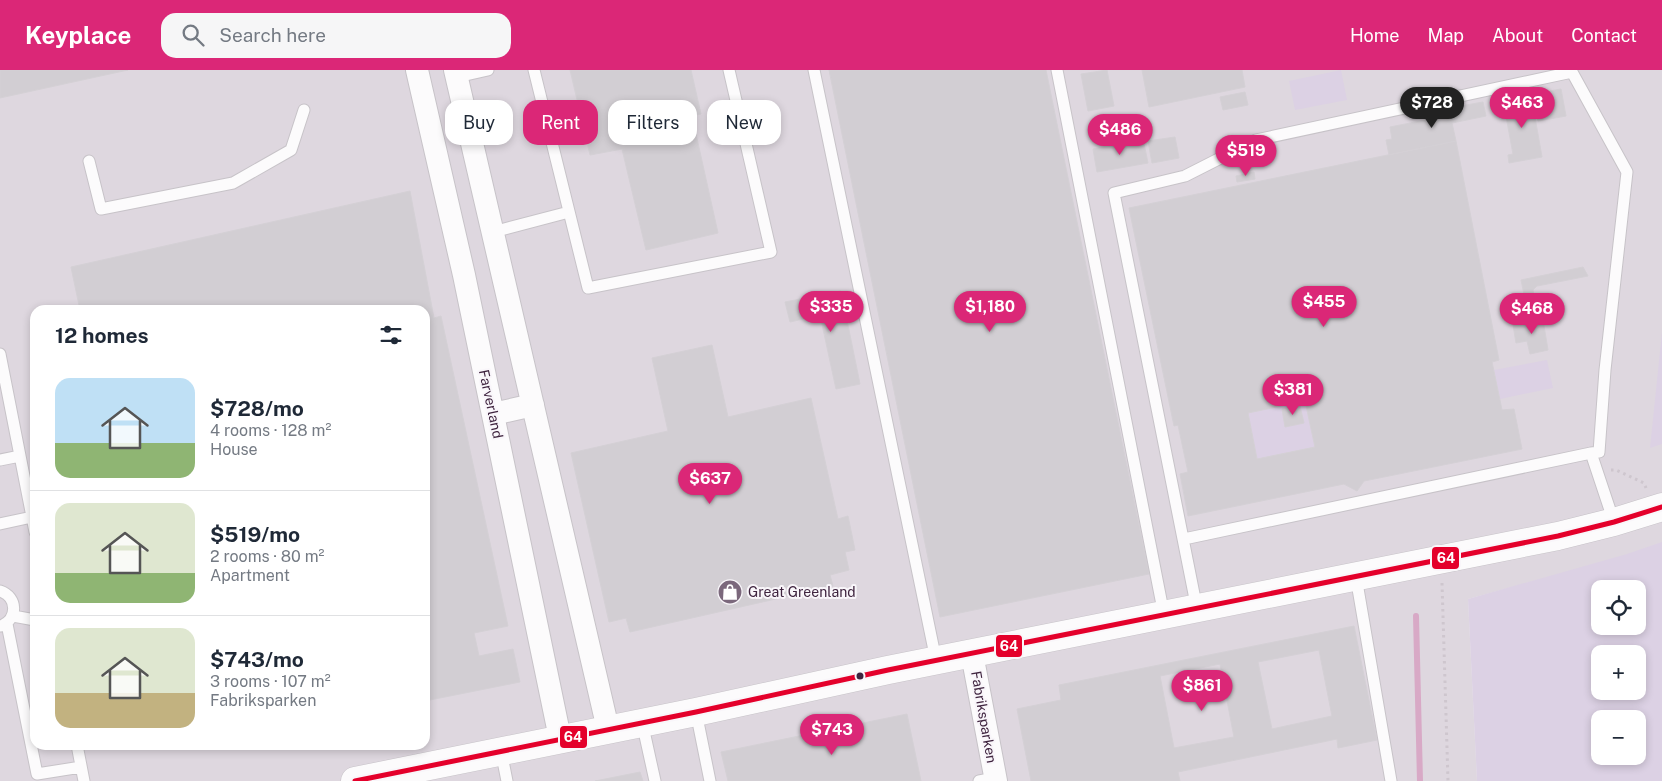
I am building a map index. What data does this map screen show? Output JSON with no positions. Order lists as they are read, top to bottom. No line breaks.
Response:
{"streets":{"street":["Farverland","Fabriksparken"]},"crossings":[["Farverland","Fabriksparken"]],"places":{"shop":["Great Greenland"]},"lines":["transit line 64"],"page":{"header":"Keyplace","search":"Search here","nav":["Home","Map","About","Contact"],"price":["$728","$463","$486","$519","$455","$335","$1,180","$468","$381","$637","$861","$743"],"chip":["Buy","Rent","Filters","New"],"heading":"12 homes","list":[{"name":"$728/mo","note":"4 rooms · 128 m² · House"},{"name":"$519/mo","note":"2 rooms · 80 m² · Apartment"},{"name":"$743/mo","note":"3 rooms · 107 m² · Fabriksparken"}],"map_buttons":["+","−"]}}
